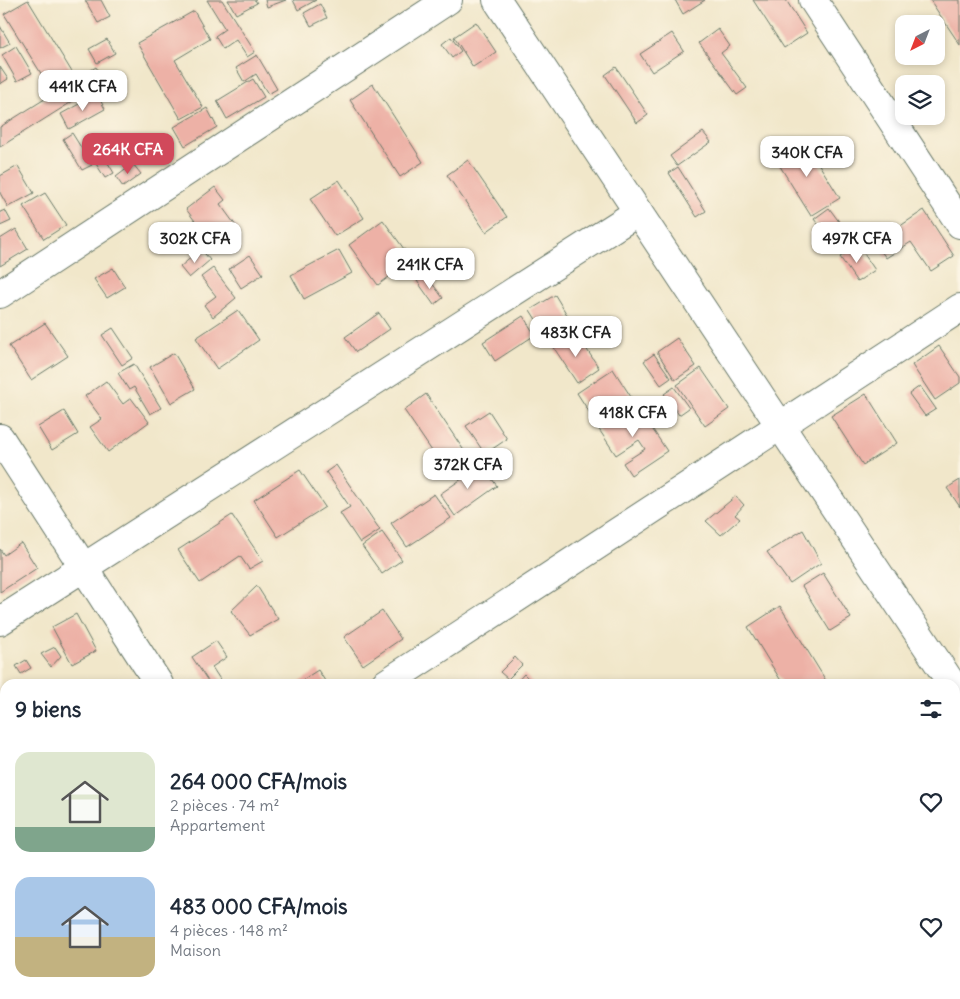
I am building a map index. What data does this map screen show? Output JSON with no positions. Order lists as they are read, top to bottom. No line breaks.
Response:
{"north":"bottom left","page":{"price":["441K CFA","264K CFA","340K CFA","302K CFA","497K CFA","241K CFA","483K CFA","418K CFA","372K CFA"],"heading":"9 biens","list":[{"name":"264 000 CFA/mois","note":"2 pièces · 74 m² · Appartement"},{"name":"483 000 CFA/mois","note":"4 pièces · 148 m² · Maison"}]}}
